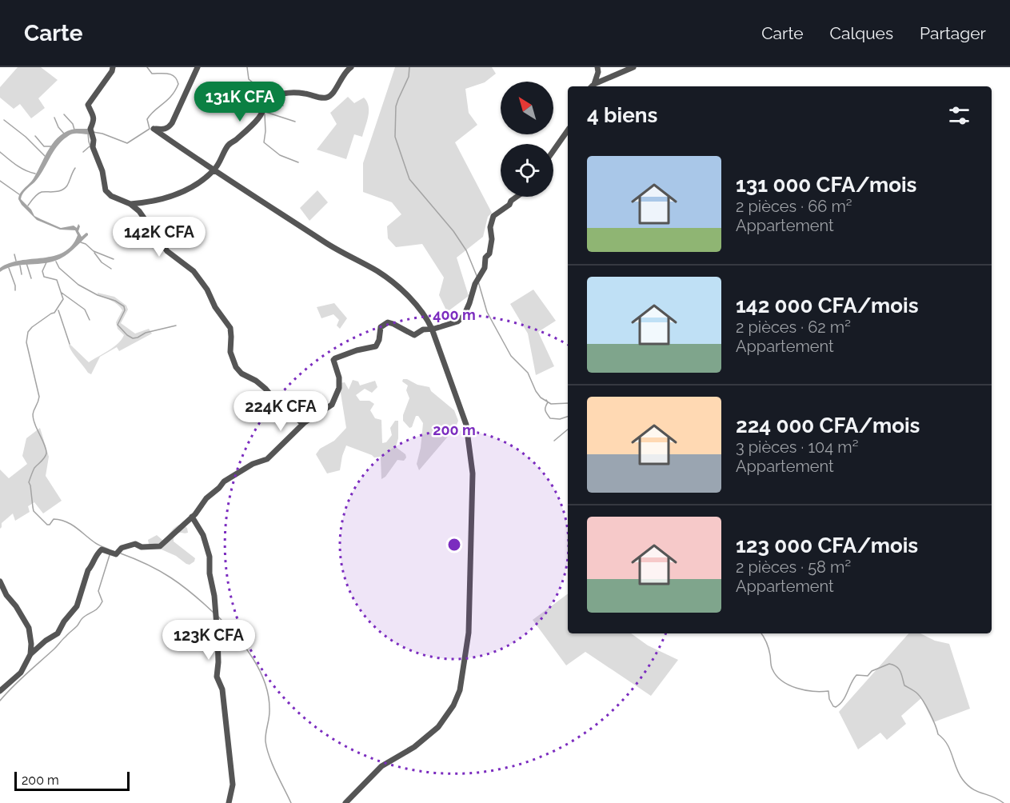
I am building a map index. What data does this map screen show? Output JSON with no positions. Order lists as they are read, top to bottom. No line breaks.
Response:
{"scale_bar":"200 m","north":"top left","page":{"header":"Carte","nav":["Carte","Calques","Partager"],"price":["131K CFA","142K CFA","224K CFA","123K CFA"],"heading":"4 biens","list":[{"name":"131 000 CFA/mois","note":"2 pièces · 66 m² · Appartement"},{"name":"142 000 CFA/mois","note":"2 pièces · 62 m² · Appartement"},{"name":"224 000 CFA/mois","note":"3 pièces · 104 m² · Appartement"},{"name":"123 000 CFA/mois","note":"2 pièces · 58 m² · Appartement"}],"scale":"200 m"},"rings":["400 m","200 m"]}
